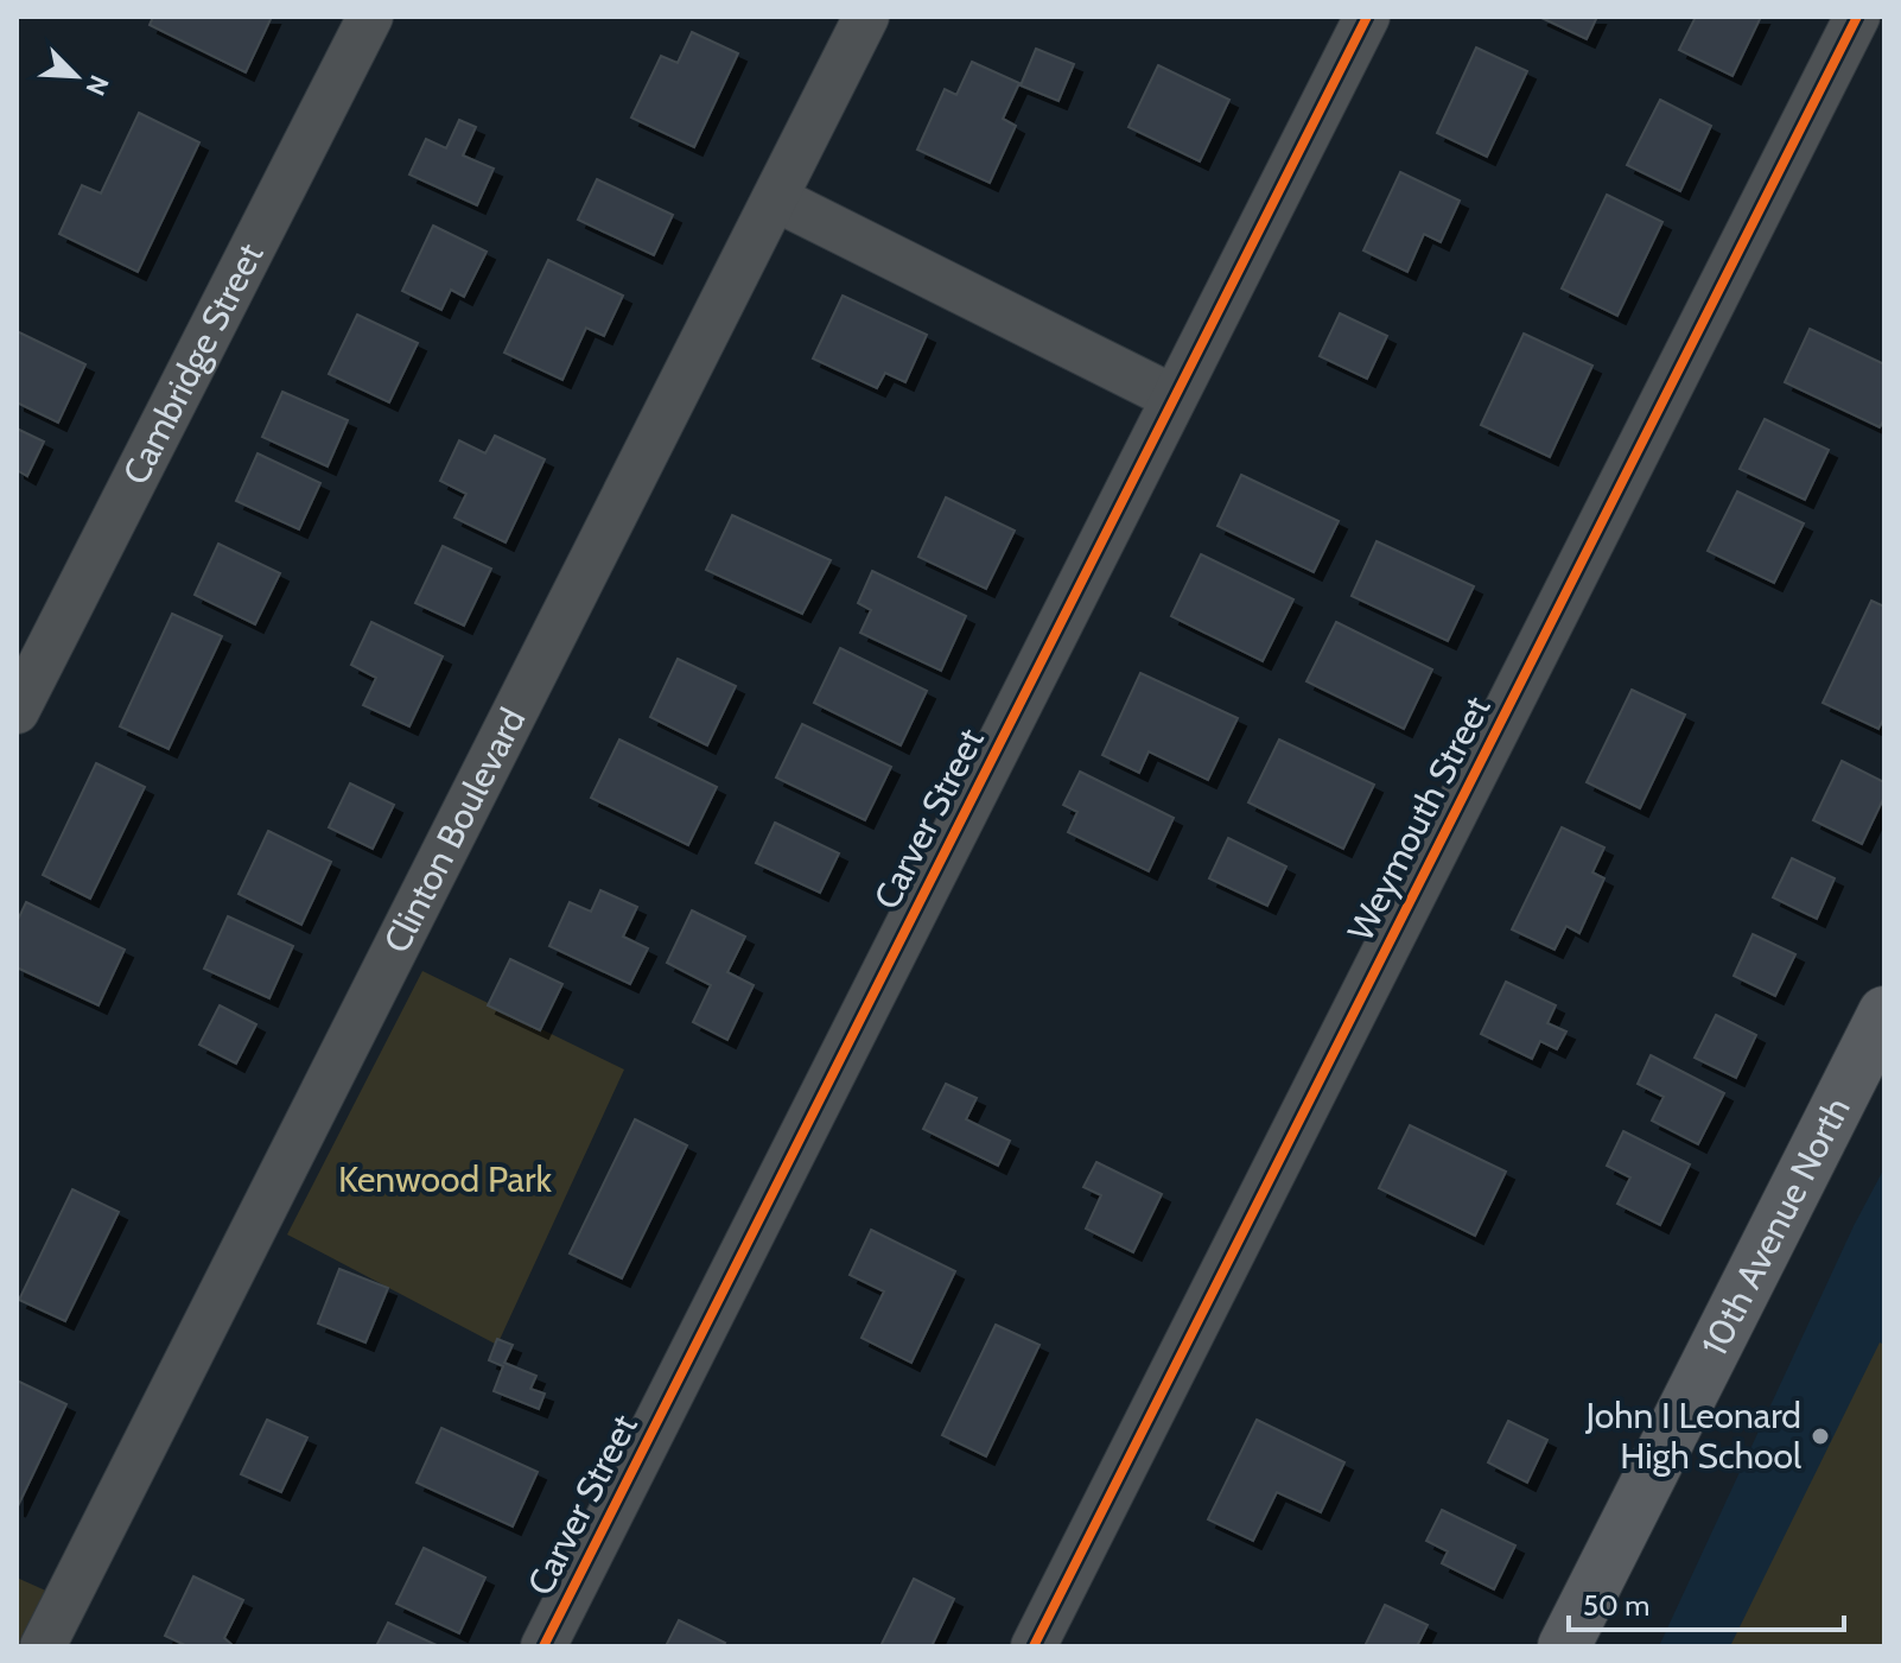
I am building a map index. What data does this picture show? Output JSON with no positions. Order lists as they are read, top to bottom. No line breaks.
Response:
{"streets":{"street":["Cambridge Street","Carver Street","Weymouth Street","Clinton Boulevard","10th Avenue North"]},"parks":["Kenwood Park"],"places":["John I Leonard High School"],"scale_bar":"50 m","north":"bottom right"}
